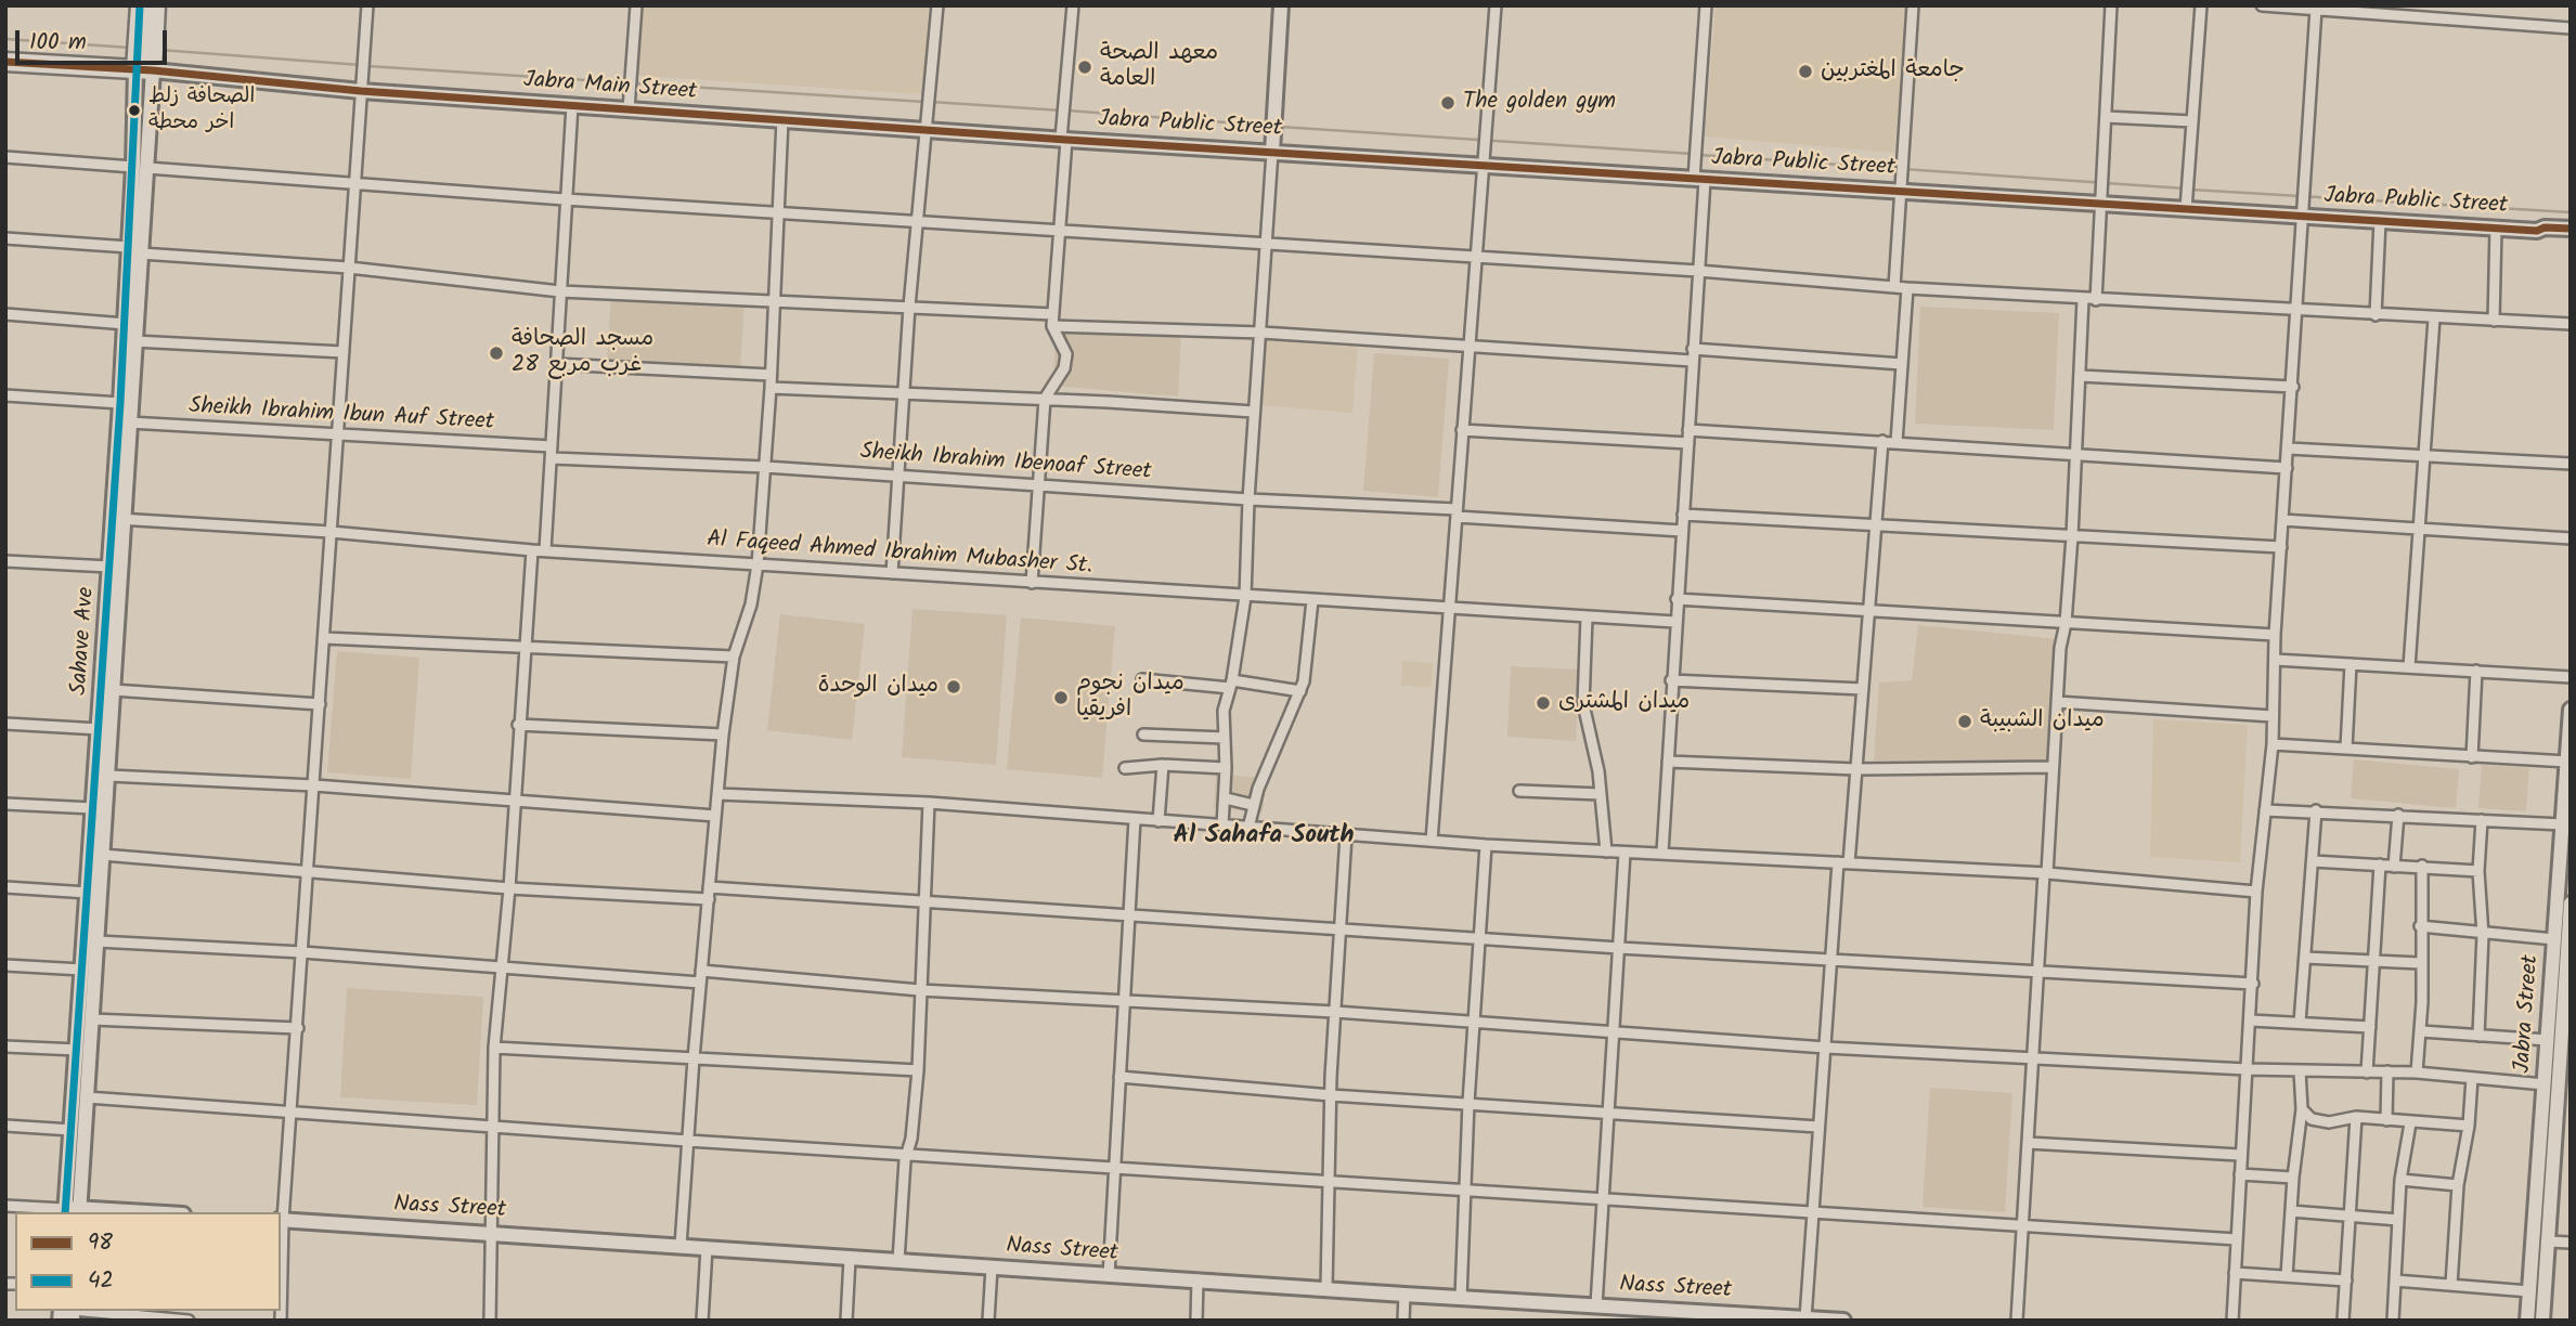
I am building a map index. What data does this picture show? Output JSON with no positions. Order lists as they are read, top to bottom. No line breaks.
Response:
{"streets":{"main road":["Jabra Main Street","Jabra Public Street","Sahave Ave","Jabra Street","Nass Street"],"street":["Sheikh Ibrahim Ibun Auf Street","Sheikh Ibrahim Ibenoaf Street","Al Faqeed Ahmed Ibrahim Mubasher St."]},"crossings":[["Jabra Main Street","Jabra Public Street"],["Jabra Main Street","Sahave Ave"],["Al Faqeed Ahmed Ibrahim Mubasher St.","Sahave Ave"]],"districts":["Al Sahafa South"],"places":["معهد الصحة العامة","جامعة المغتربين","The golden gym","الصحافة زلط اخر محطة","مسجد الصحافة غرب مربع 28","ميدان الوحدة","ميدان نجوم افريقيا","ميدان المشترى","ميدان الشبيبة"],"lines":["transit line 42","transit line 98"],"legend":["98","42"],"scale_bar":"100 m"}
